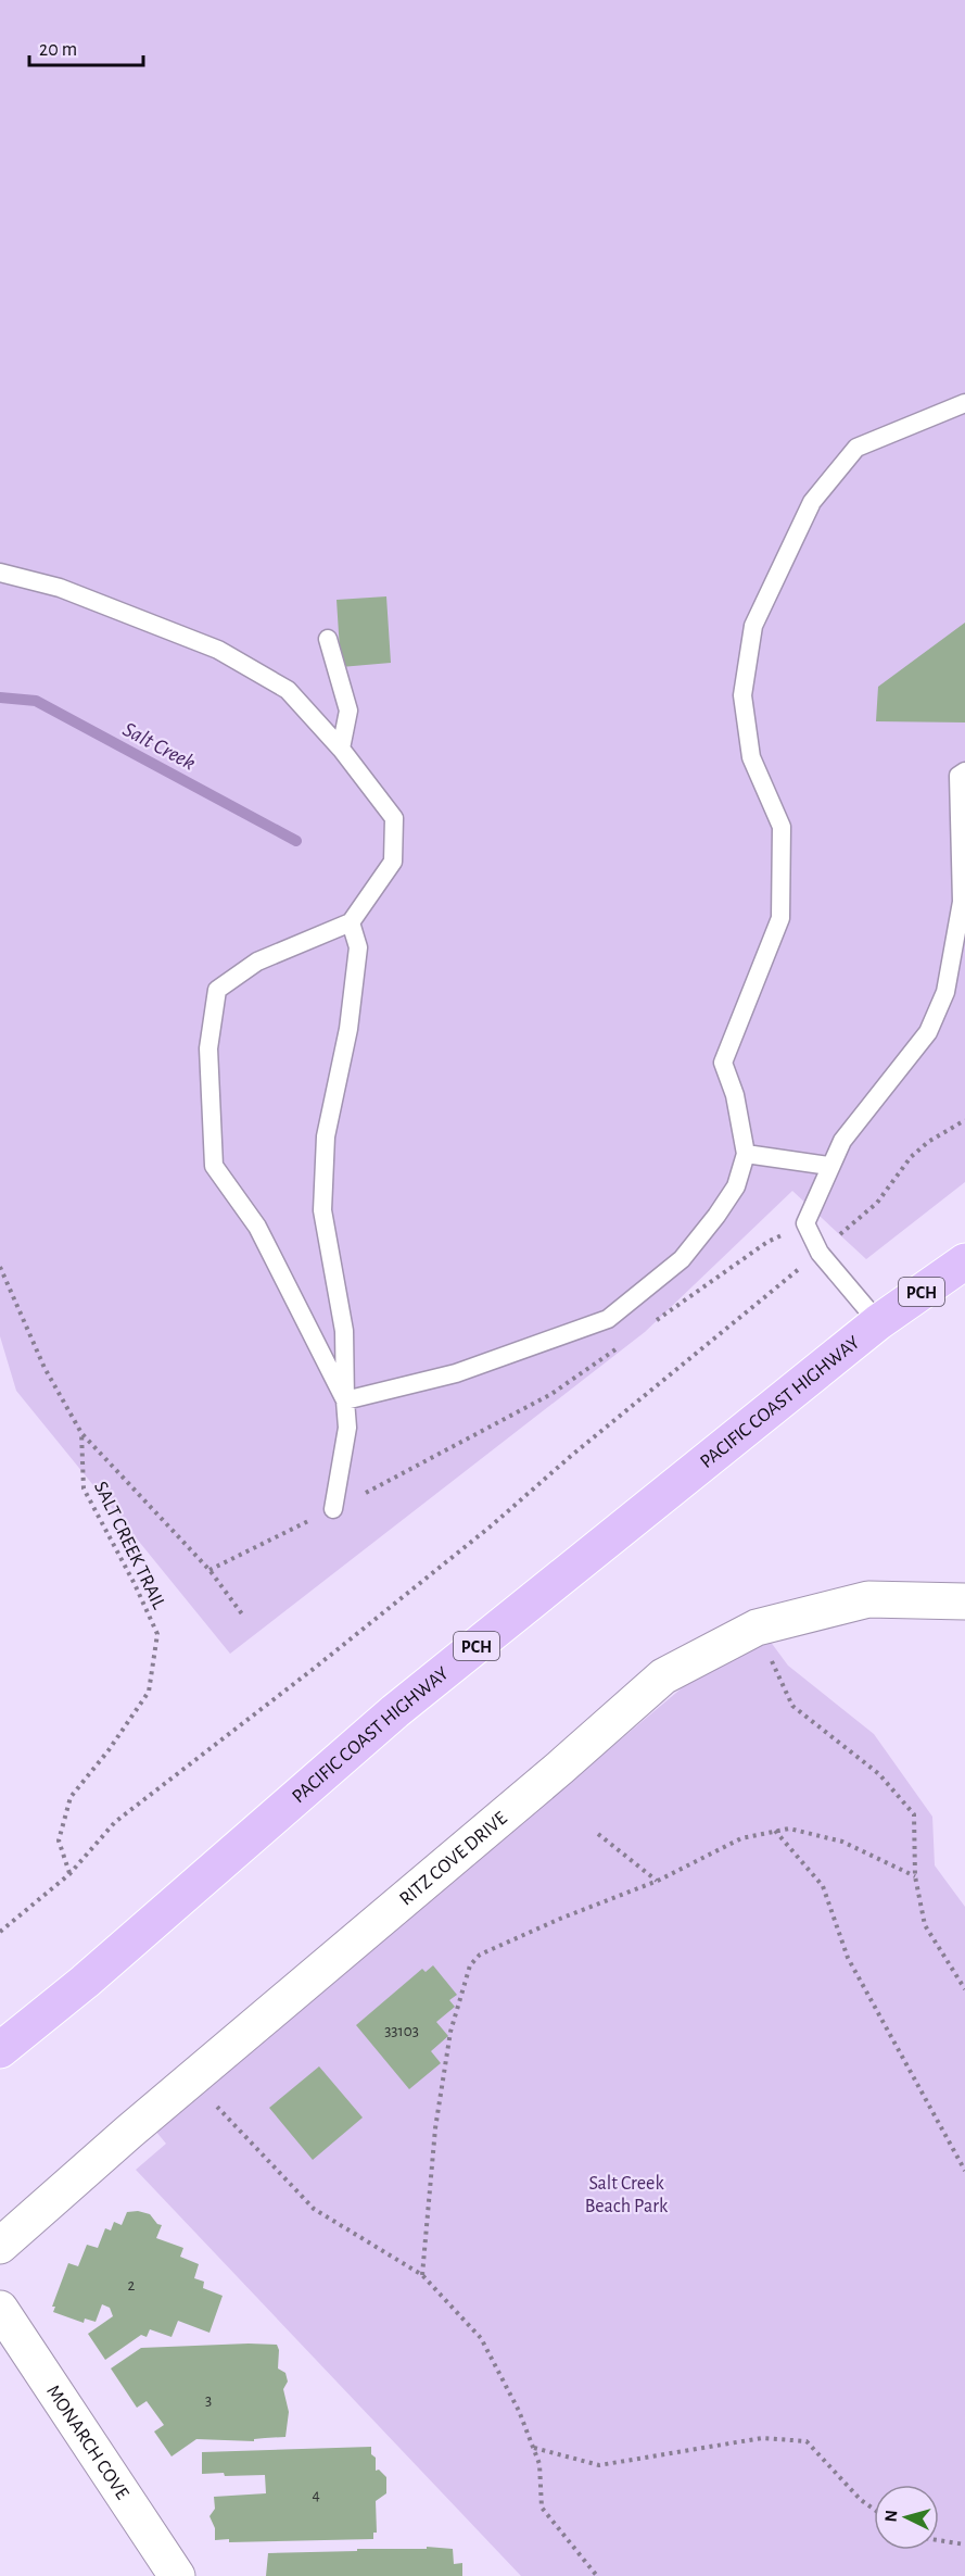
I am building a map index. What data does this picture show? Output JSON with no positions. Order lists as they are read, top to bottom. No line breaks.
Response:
{"streets":{"highway":["PCH","PACIFIC COAST HIGHWAY"],"street":["RITZ COVE DRIVE","MONARCH COVE"],"path":["SALT CREEK TRAIL"]},"water":["Salt Creek"],"parks":["Salt Creek Beach Park"],"house_numbers":["33103","2","3","4"],"scale_bar":"20 m","north":"left"}
